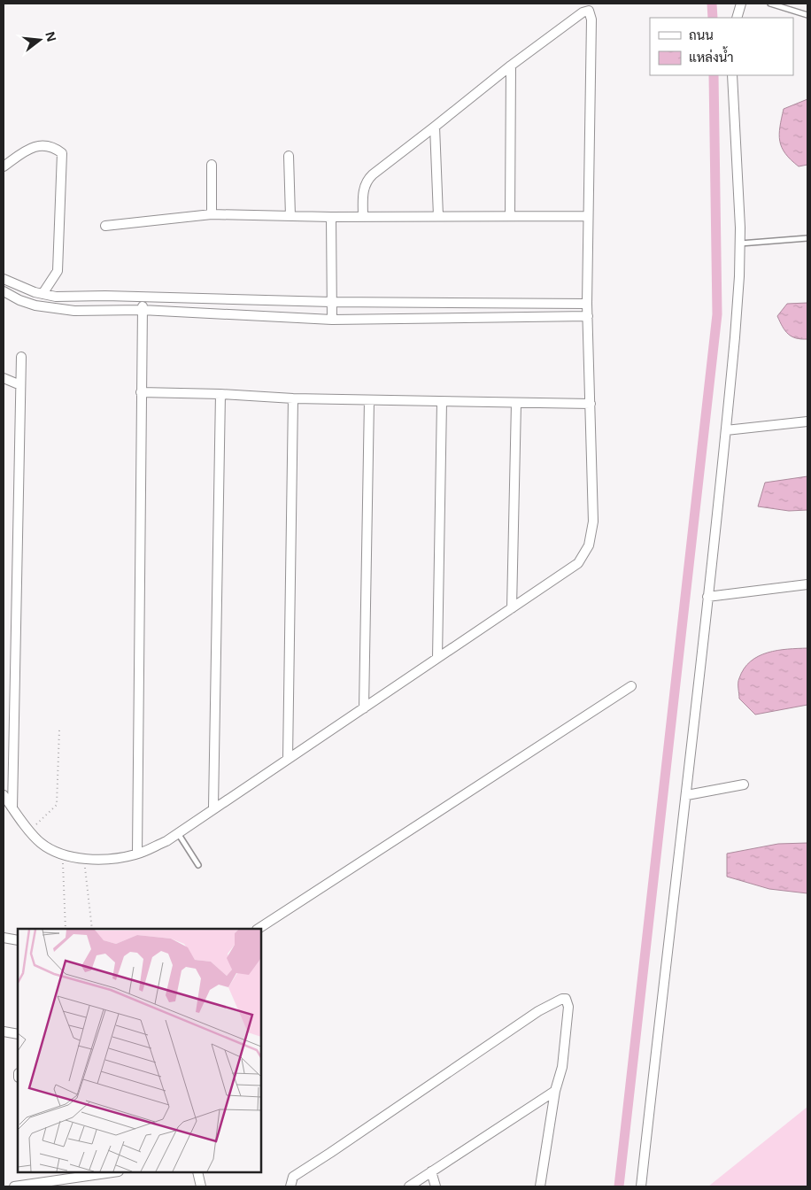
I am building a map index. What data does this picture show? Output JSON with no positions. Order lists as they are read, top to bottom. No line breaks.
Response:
{"legend":["ถนน","แหล่งน้ำ"],"north":"right"}
